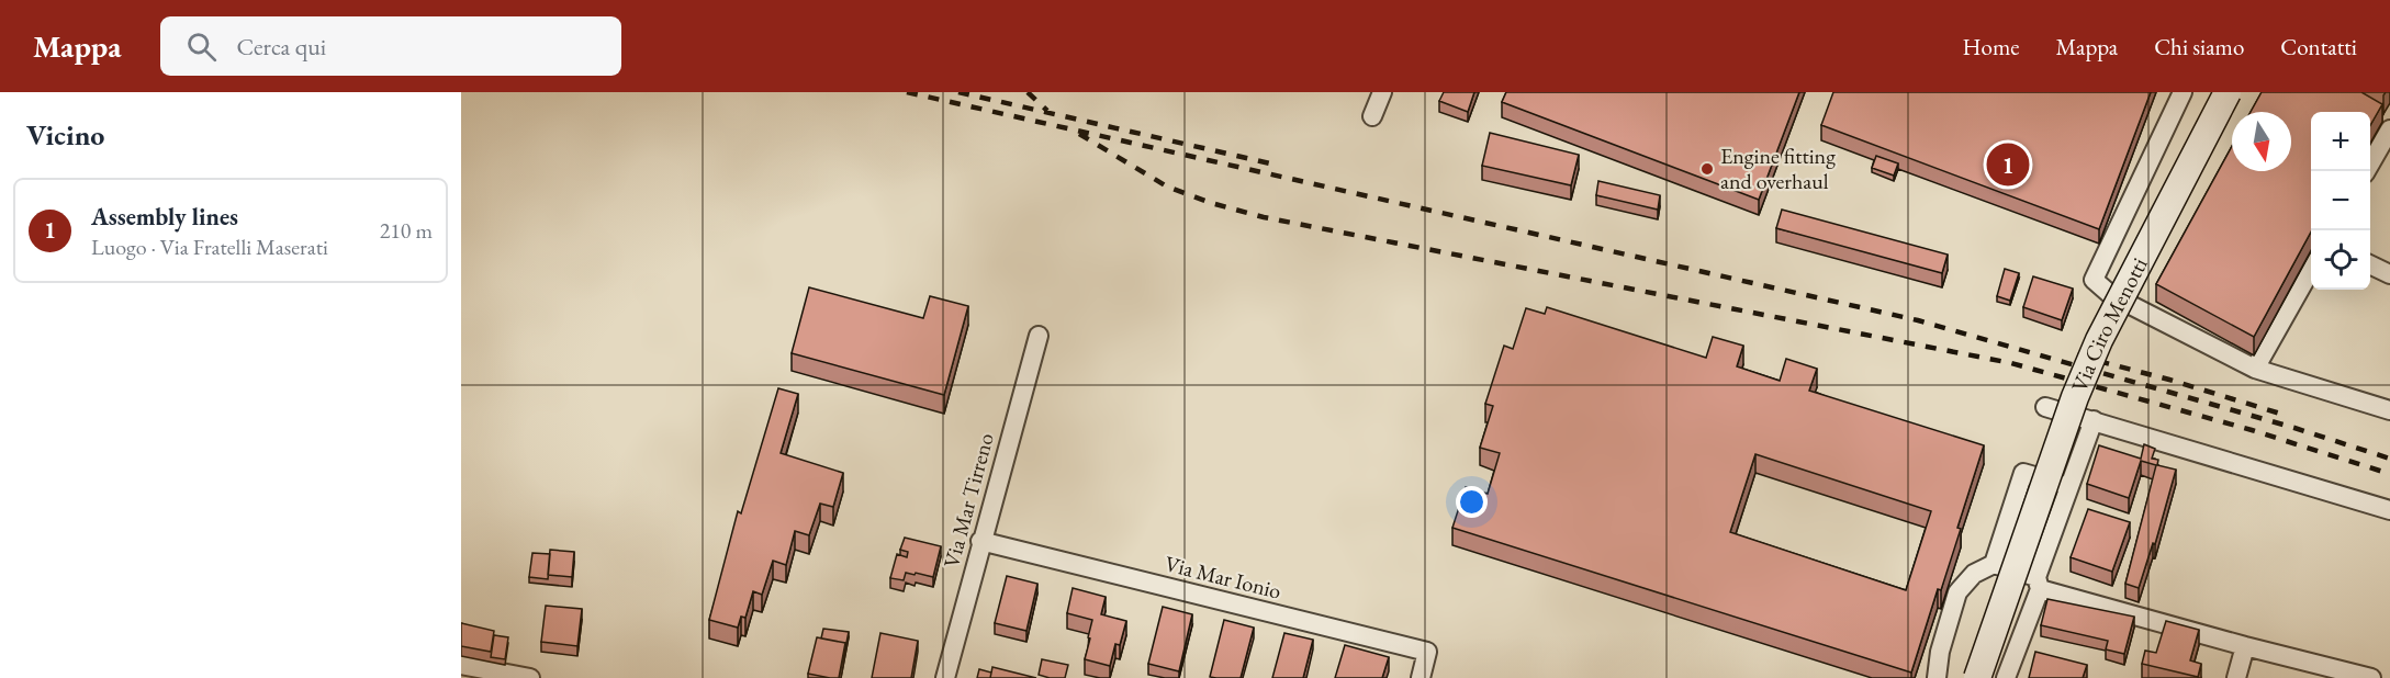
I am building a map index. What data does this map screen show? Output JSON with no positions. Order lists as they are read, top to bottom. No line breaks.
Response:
{"streets":{"main road":["Via Ciro Menotti"],"street":["Via Mar Tirreno","Via Mar Ionio"]},"crossings":[["Via Mar Tirreno","Via Mar Ionio"]],"places":["Engine fitting and overhaul"],"north":"bottom","page":{"header":"Mappa","search":"Cerca qui","nav":["Home","Mappa","Chi siamo","Contatti"],"heading":"Vicino","map_buttons":["+","−"],"pins":"1","list":[{"mark":"1","name":"Assembly lines","note":"Luogo · Via Fratelli Maserati","value":"210 m"}]}}
